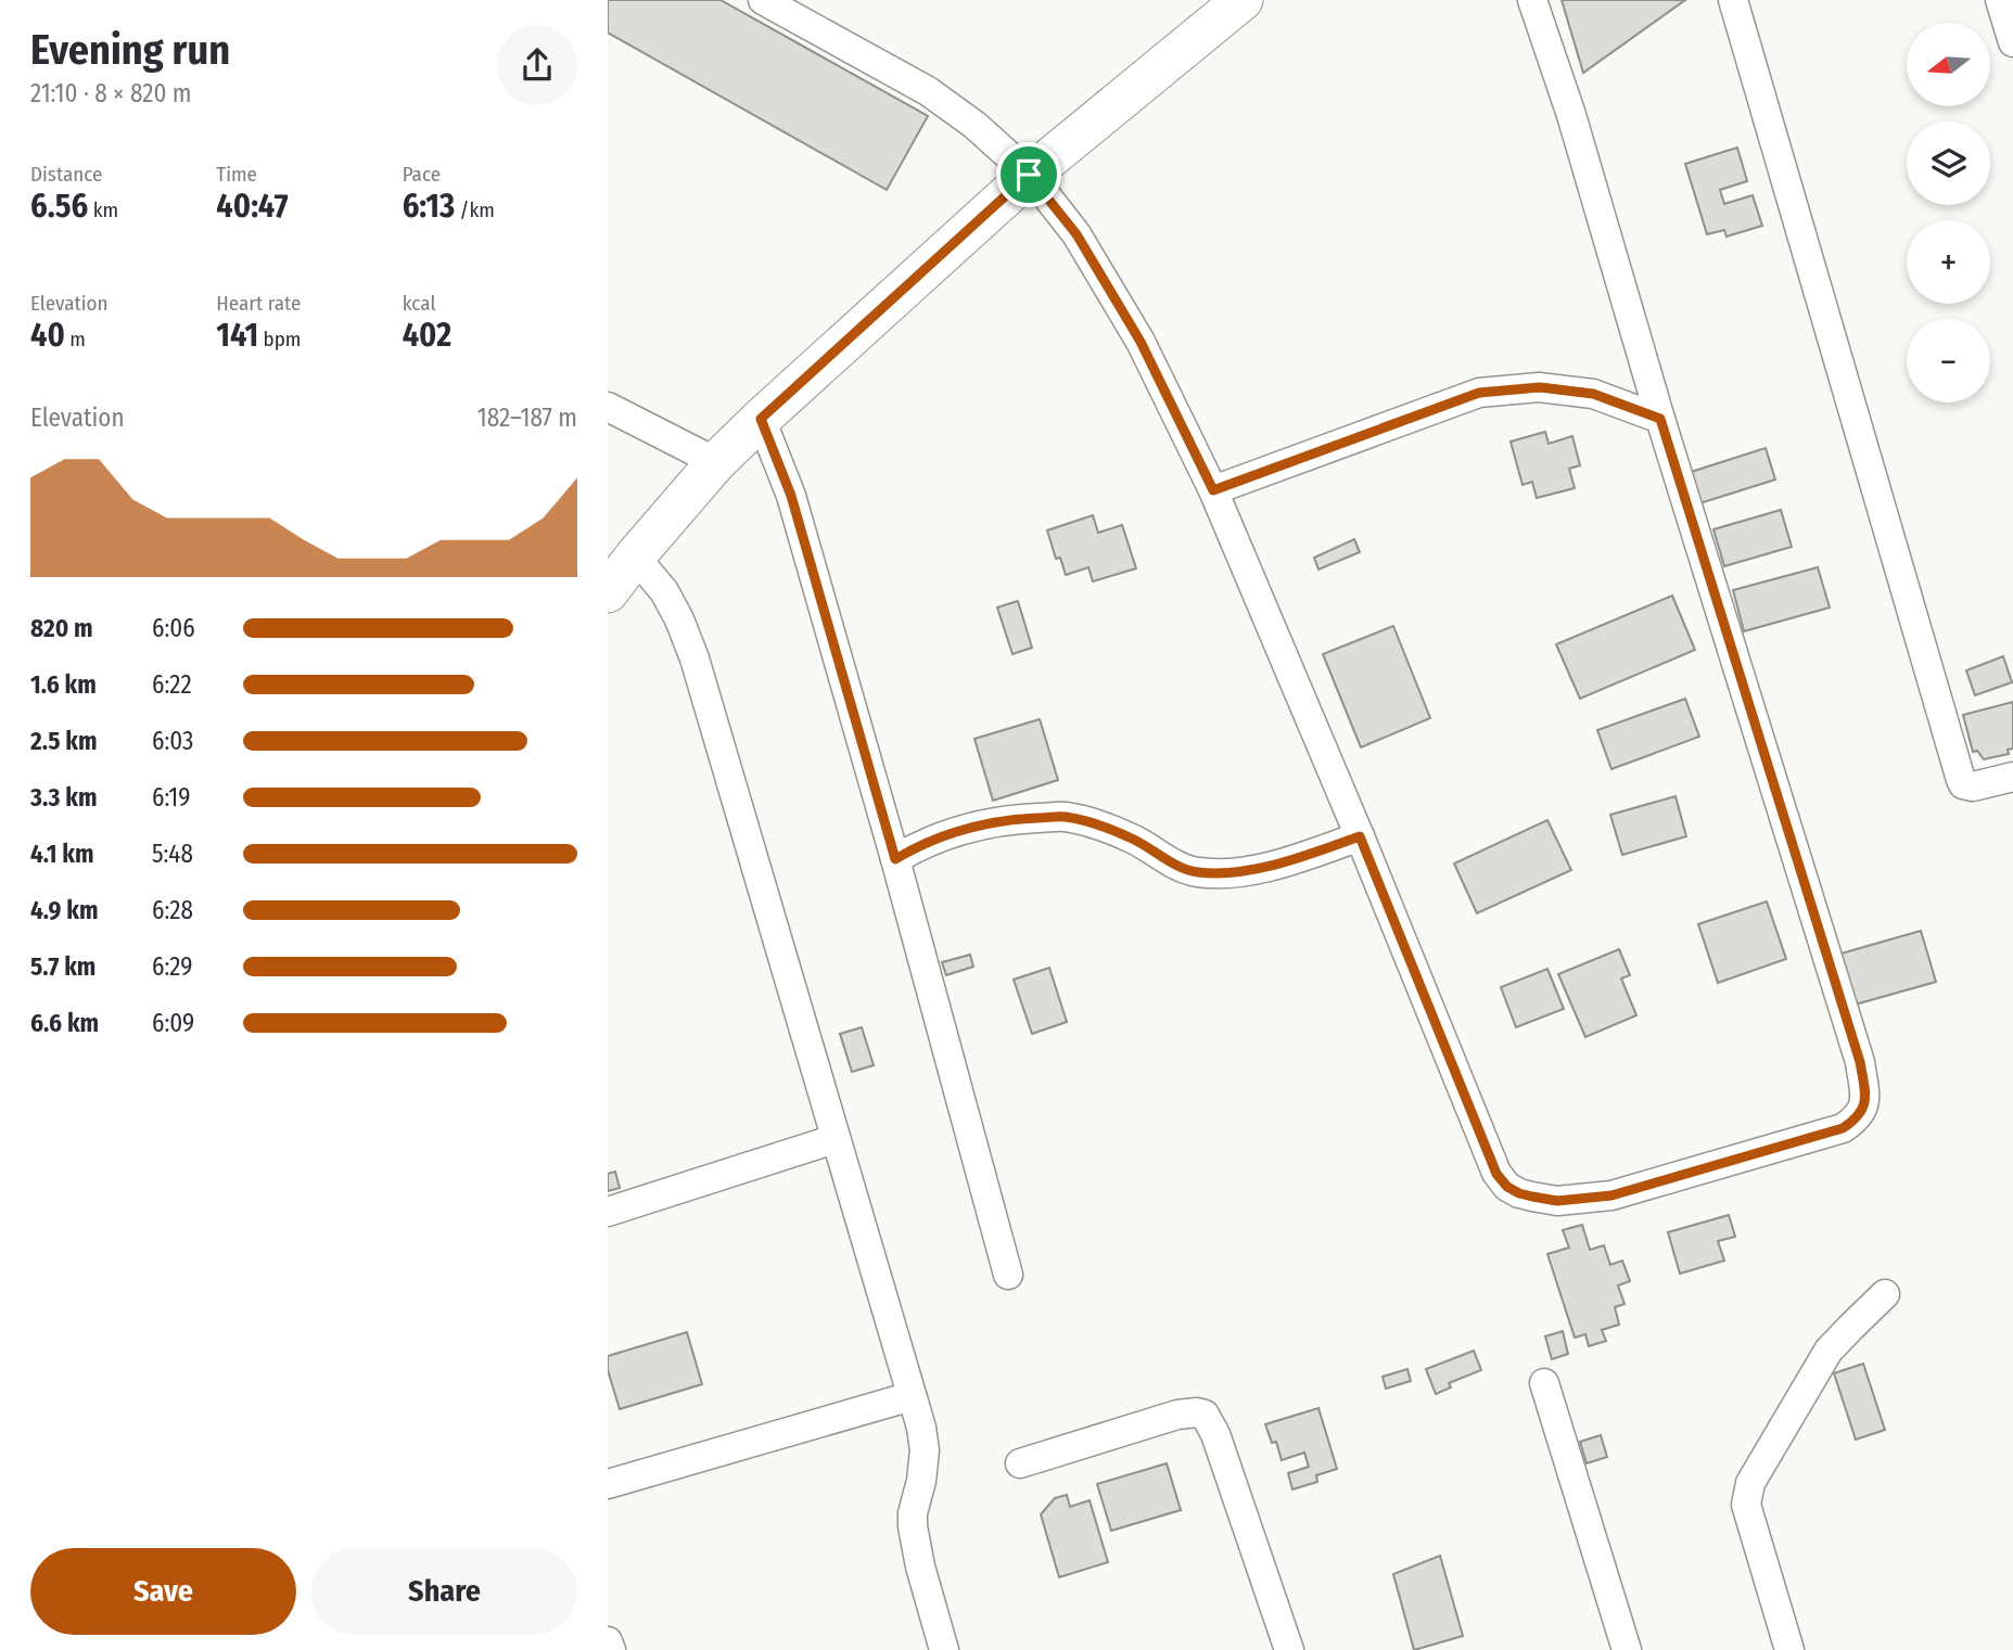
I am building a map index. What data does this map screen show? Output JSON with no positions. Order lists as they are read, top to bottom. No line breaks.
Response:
{"north":"left","page":{"heading":["Evening run","21:10 · 8 × 820 m"],"map_buttons":["+","−"],"stats":[["Distance","6.56 km"],["Time","40:47"],["Pace","6:13 /km"],["Elevation","40 m"],["Heart rate","141 bpm"],["kcal","402"]],"chart":["Elevation","182–187 m"],"list":[{"name":"820 m","note":"6:06"},{"name":"1.6 km","note":"6:22"},{"name":"2.5 km","note":"6:03"},{"name":"3.3 km","note":"6:19"},{"name":"4.1 km","note":"5:48"},{"name":"4.9 km","note":"6:28"},{"name":"5.7 km","note":"6:29"},{"name":"6.6 km","note":"6:09"}],"buttons":["Save","Share"]}}
